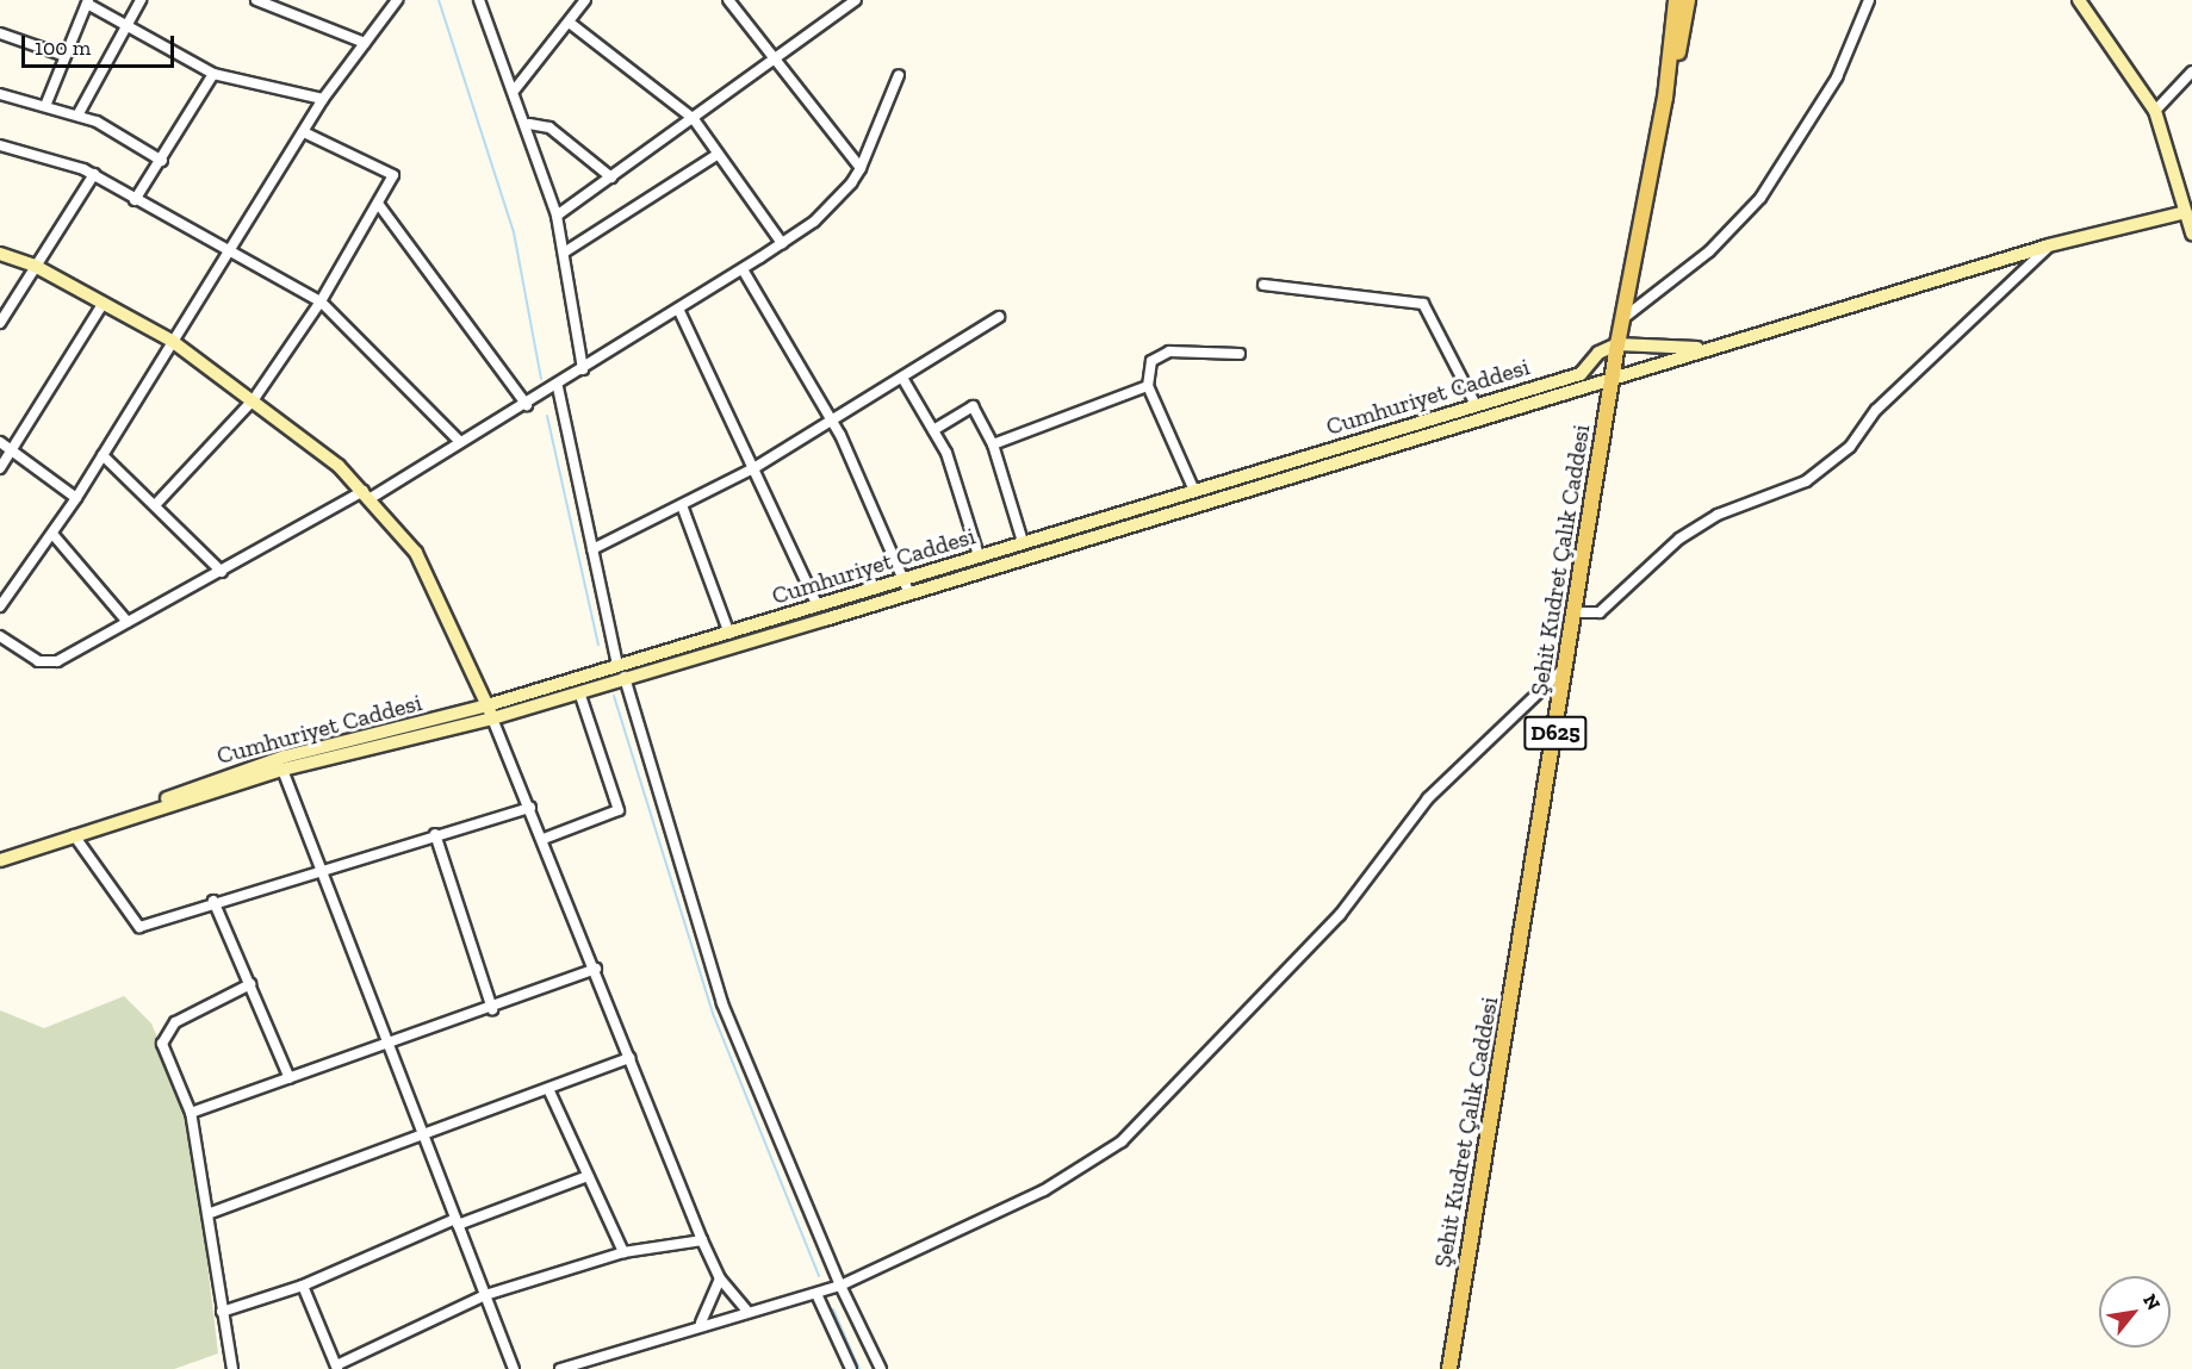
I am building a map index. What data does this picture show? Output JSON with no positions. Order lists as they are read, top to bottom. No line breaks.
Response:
{"streets":{"main road":["Cumhuriyet Caddesi","Şehit Kudret Çalık Caddesi","D625"]},"crossings":[["Cumhuriyet Caddesi","Şehit Kudret Çalık Caddesi"]],"scale_bar":"100 m","north":"top right"}
